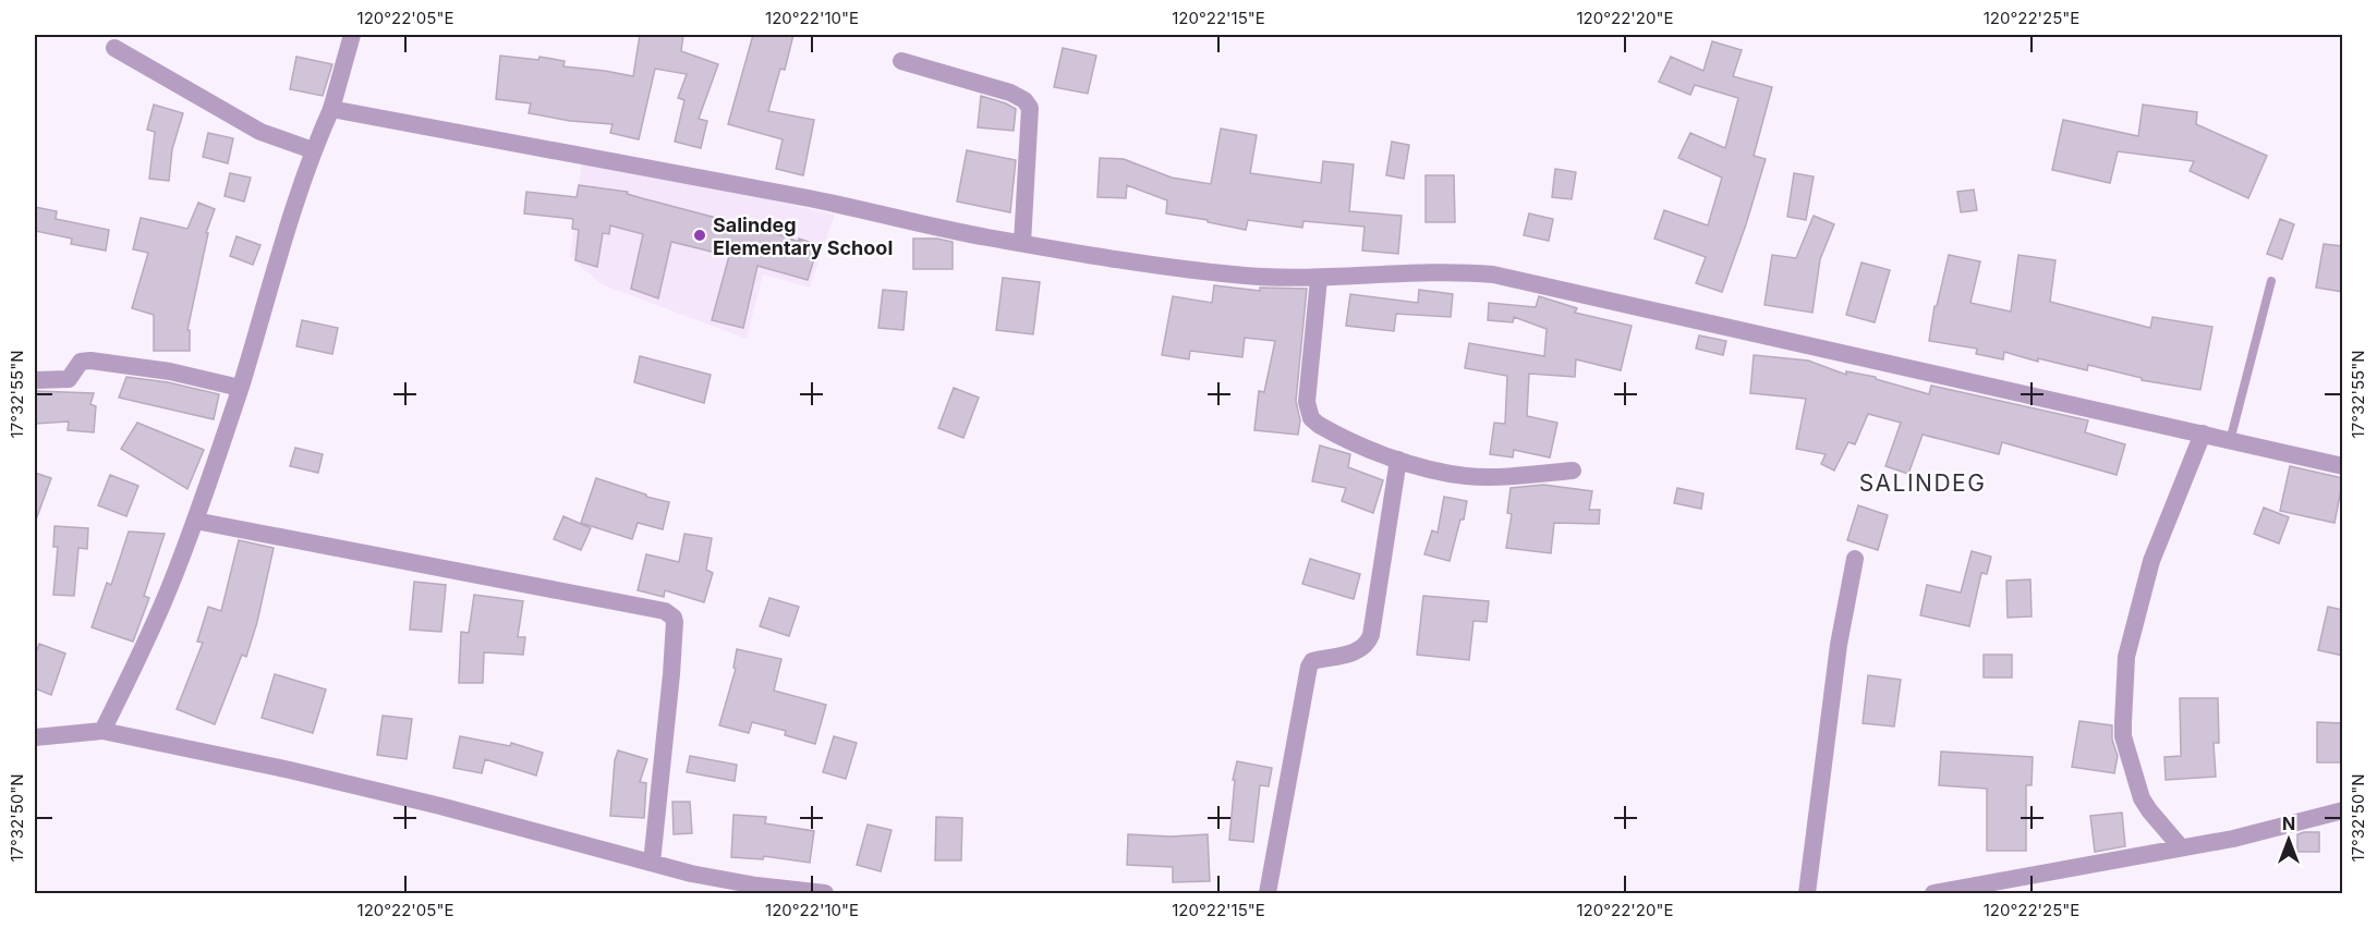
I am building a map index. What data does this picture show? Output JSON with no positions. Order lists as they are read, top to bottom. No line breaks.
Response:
{"districts":["SALINDEG"],"places":["Salindeg Elementary School"],"north":"top","coordinates":["120°22'05\"E","120°22'10\"E","120°22'15\"E","120°22'20\"E","120°22'25\"E","17°32'55\"N","17°32'50\"N"]}
